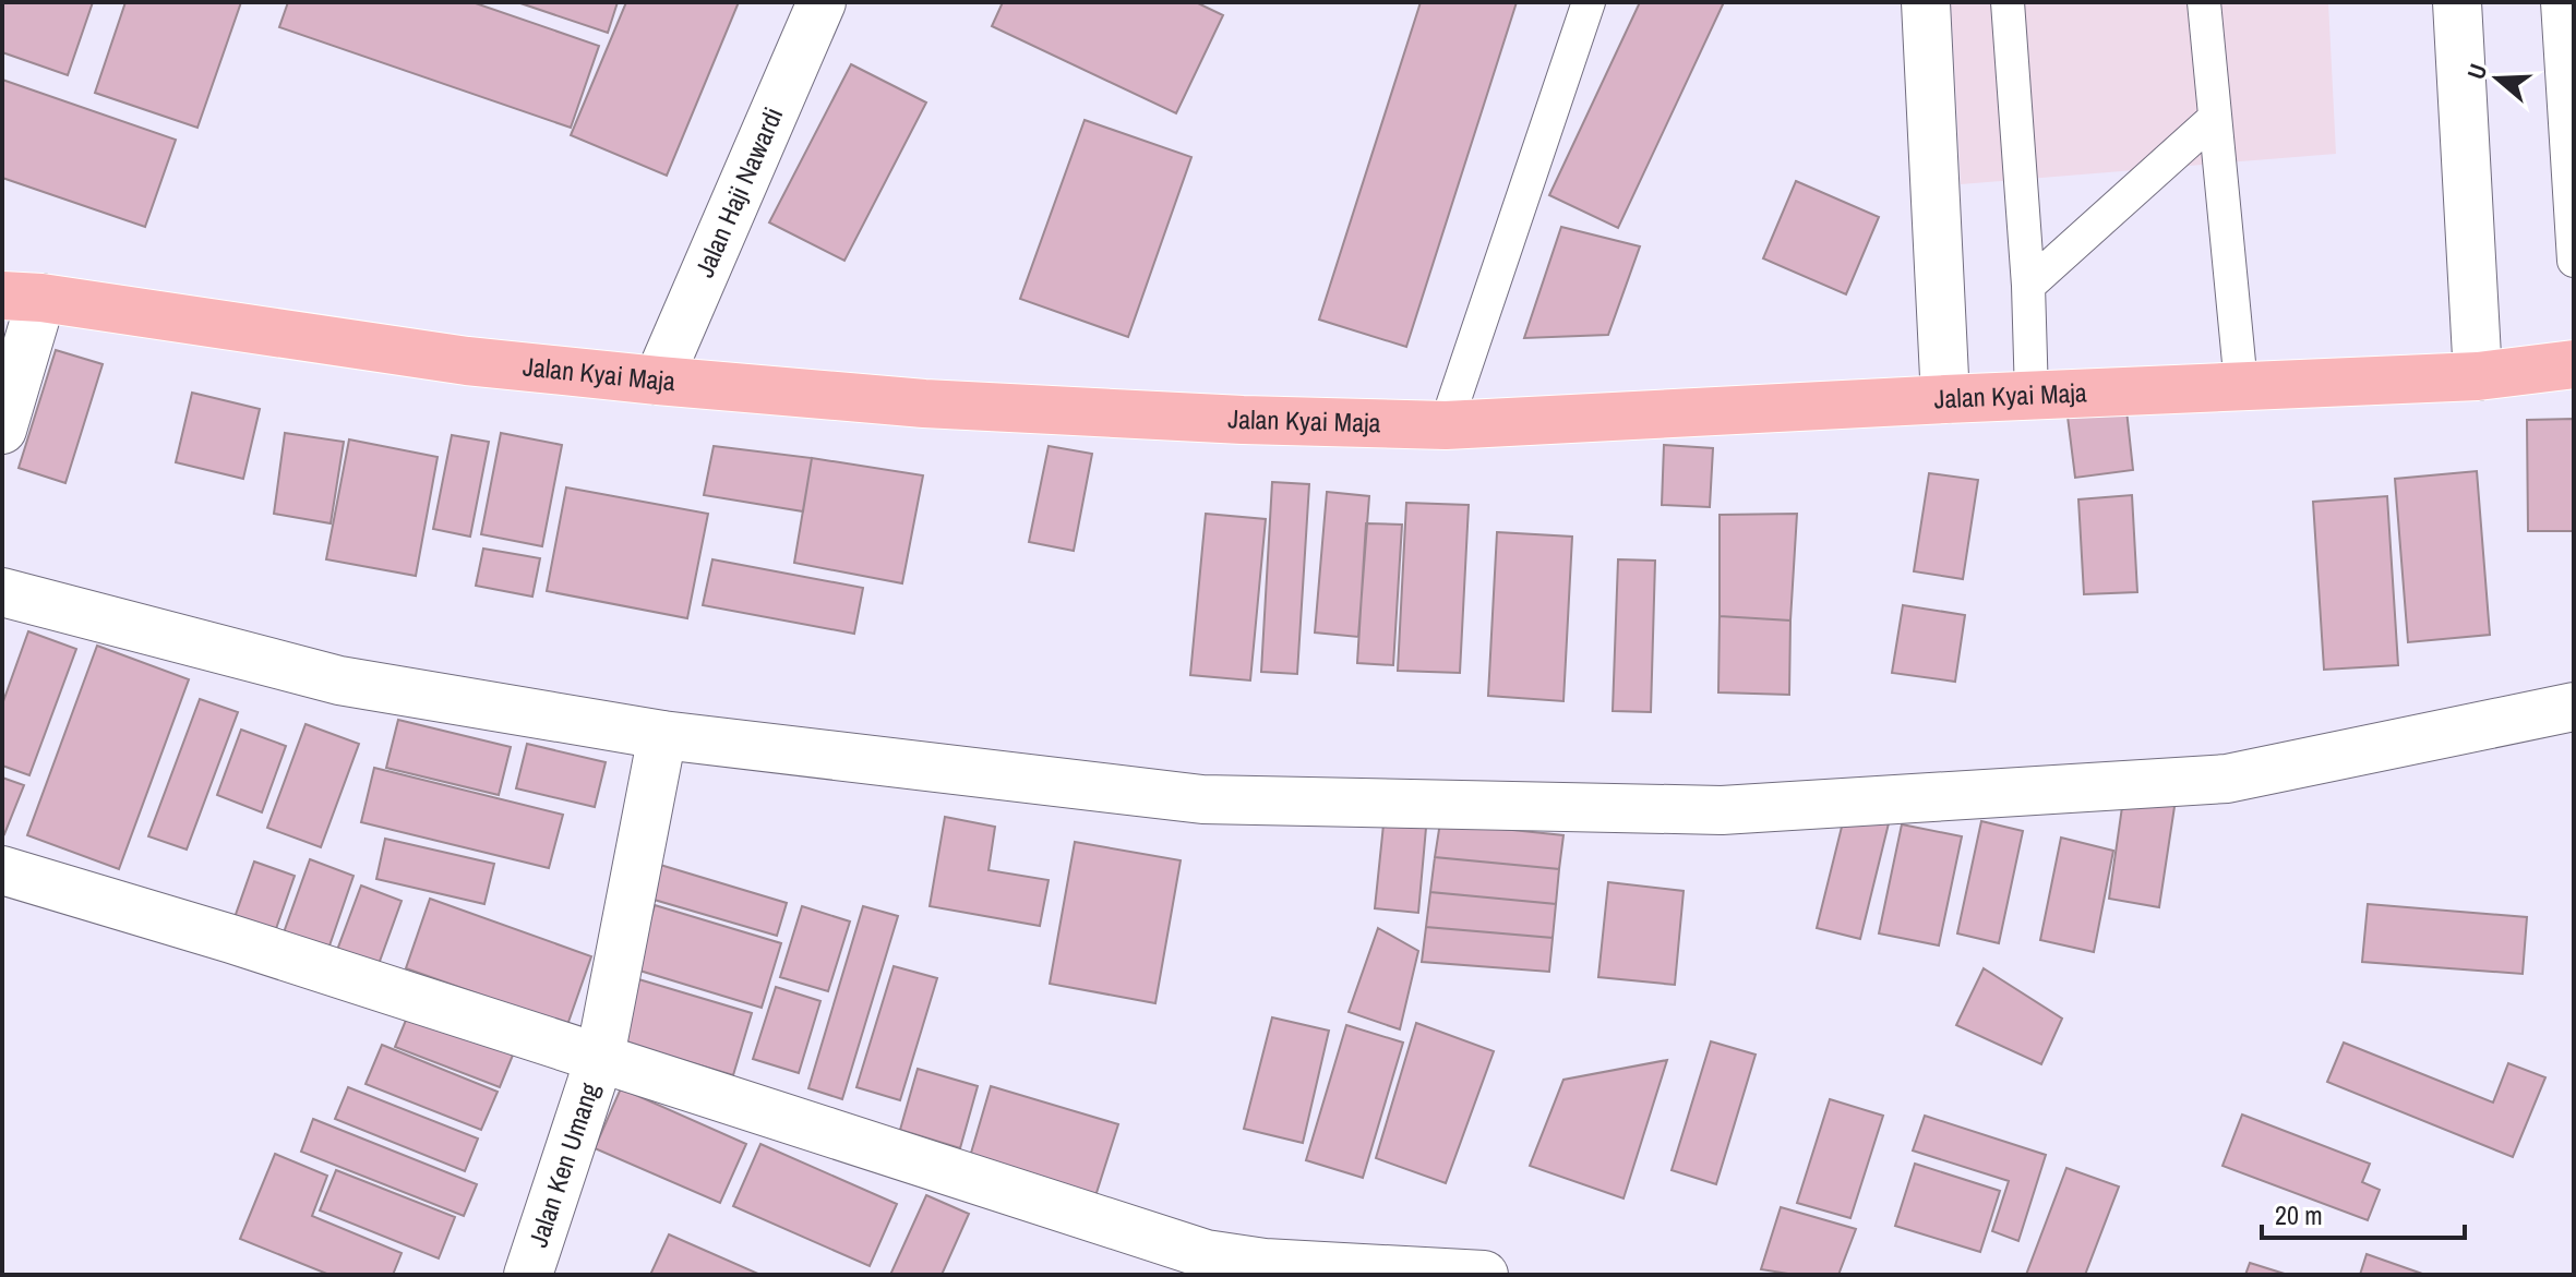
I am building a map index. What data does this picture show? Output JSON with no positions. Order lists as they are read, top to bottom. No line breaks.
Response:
{"streets":{"main road":["Jalan Kyai Maja"],"street":["Jalan Haji Nawardi","Jalan Ken Umang"]},"crossings":[["Jalan Haji Nawardi","Jalan Kyai Maja"]],"scale_bar":"20 m","north":"left"}
